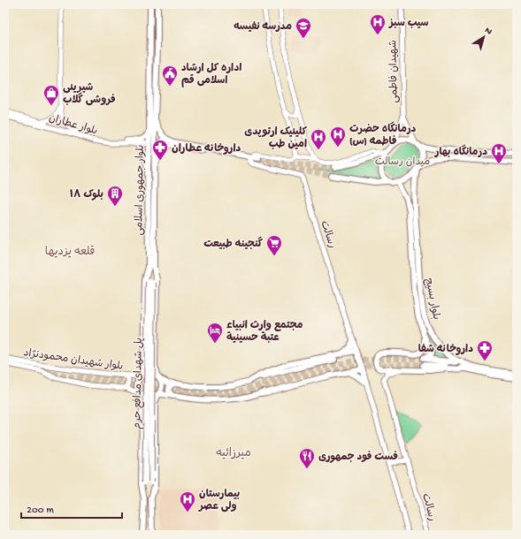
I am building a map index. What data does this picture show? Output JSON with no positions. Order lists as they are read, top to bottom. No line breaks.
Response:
{"streets":{"main road":["شهیدان فاطمی","بلوار عطاران","بلوار جمهوری اسلامی","رسالت","بلوار بسیج","بلوار شهیدان محمودنژاد","پل شهدای مدافع حرم"]},"crossings":[["بلوار جمهوری اسلامی","بلوار شهیدان محمودنژاد"],["بلوار جمهوری اسلامی","پل شهدای مدافع حرم"]],"districts":["قلعه یزدیها","میرزائیه"],"parks":["میدان رسالت"],"places":{"hospital":["سیب سبز","درمانگاه حضرت فاطمه (س)","کلینیک ارتوپدی امین طب","درمانگاه بهار","بیمارستان ولی عصر"],"school or university":["مدرسه نفیسه"],"public building":["اداره کل ارشاد اسلامی قم"],"shop":["شیرینی فروشی گلاب"],"pharmacy":["داروخانه عطاران","داروخانه شفا"],"building":["بلوک ۱۸"],"supermarket":["گنجینه طبیعت"],"hotel":["مجتمع وارث انبياء عتبة حسينية"],"restaurant":["فست فود جمهوری"]},"scale_bar":"200 m","north":"top right"}
